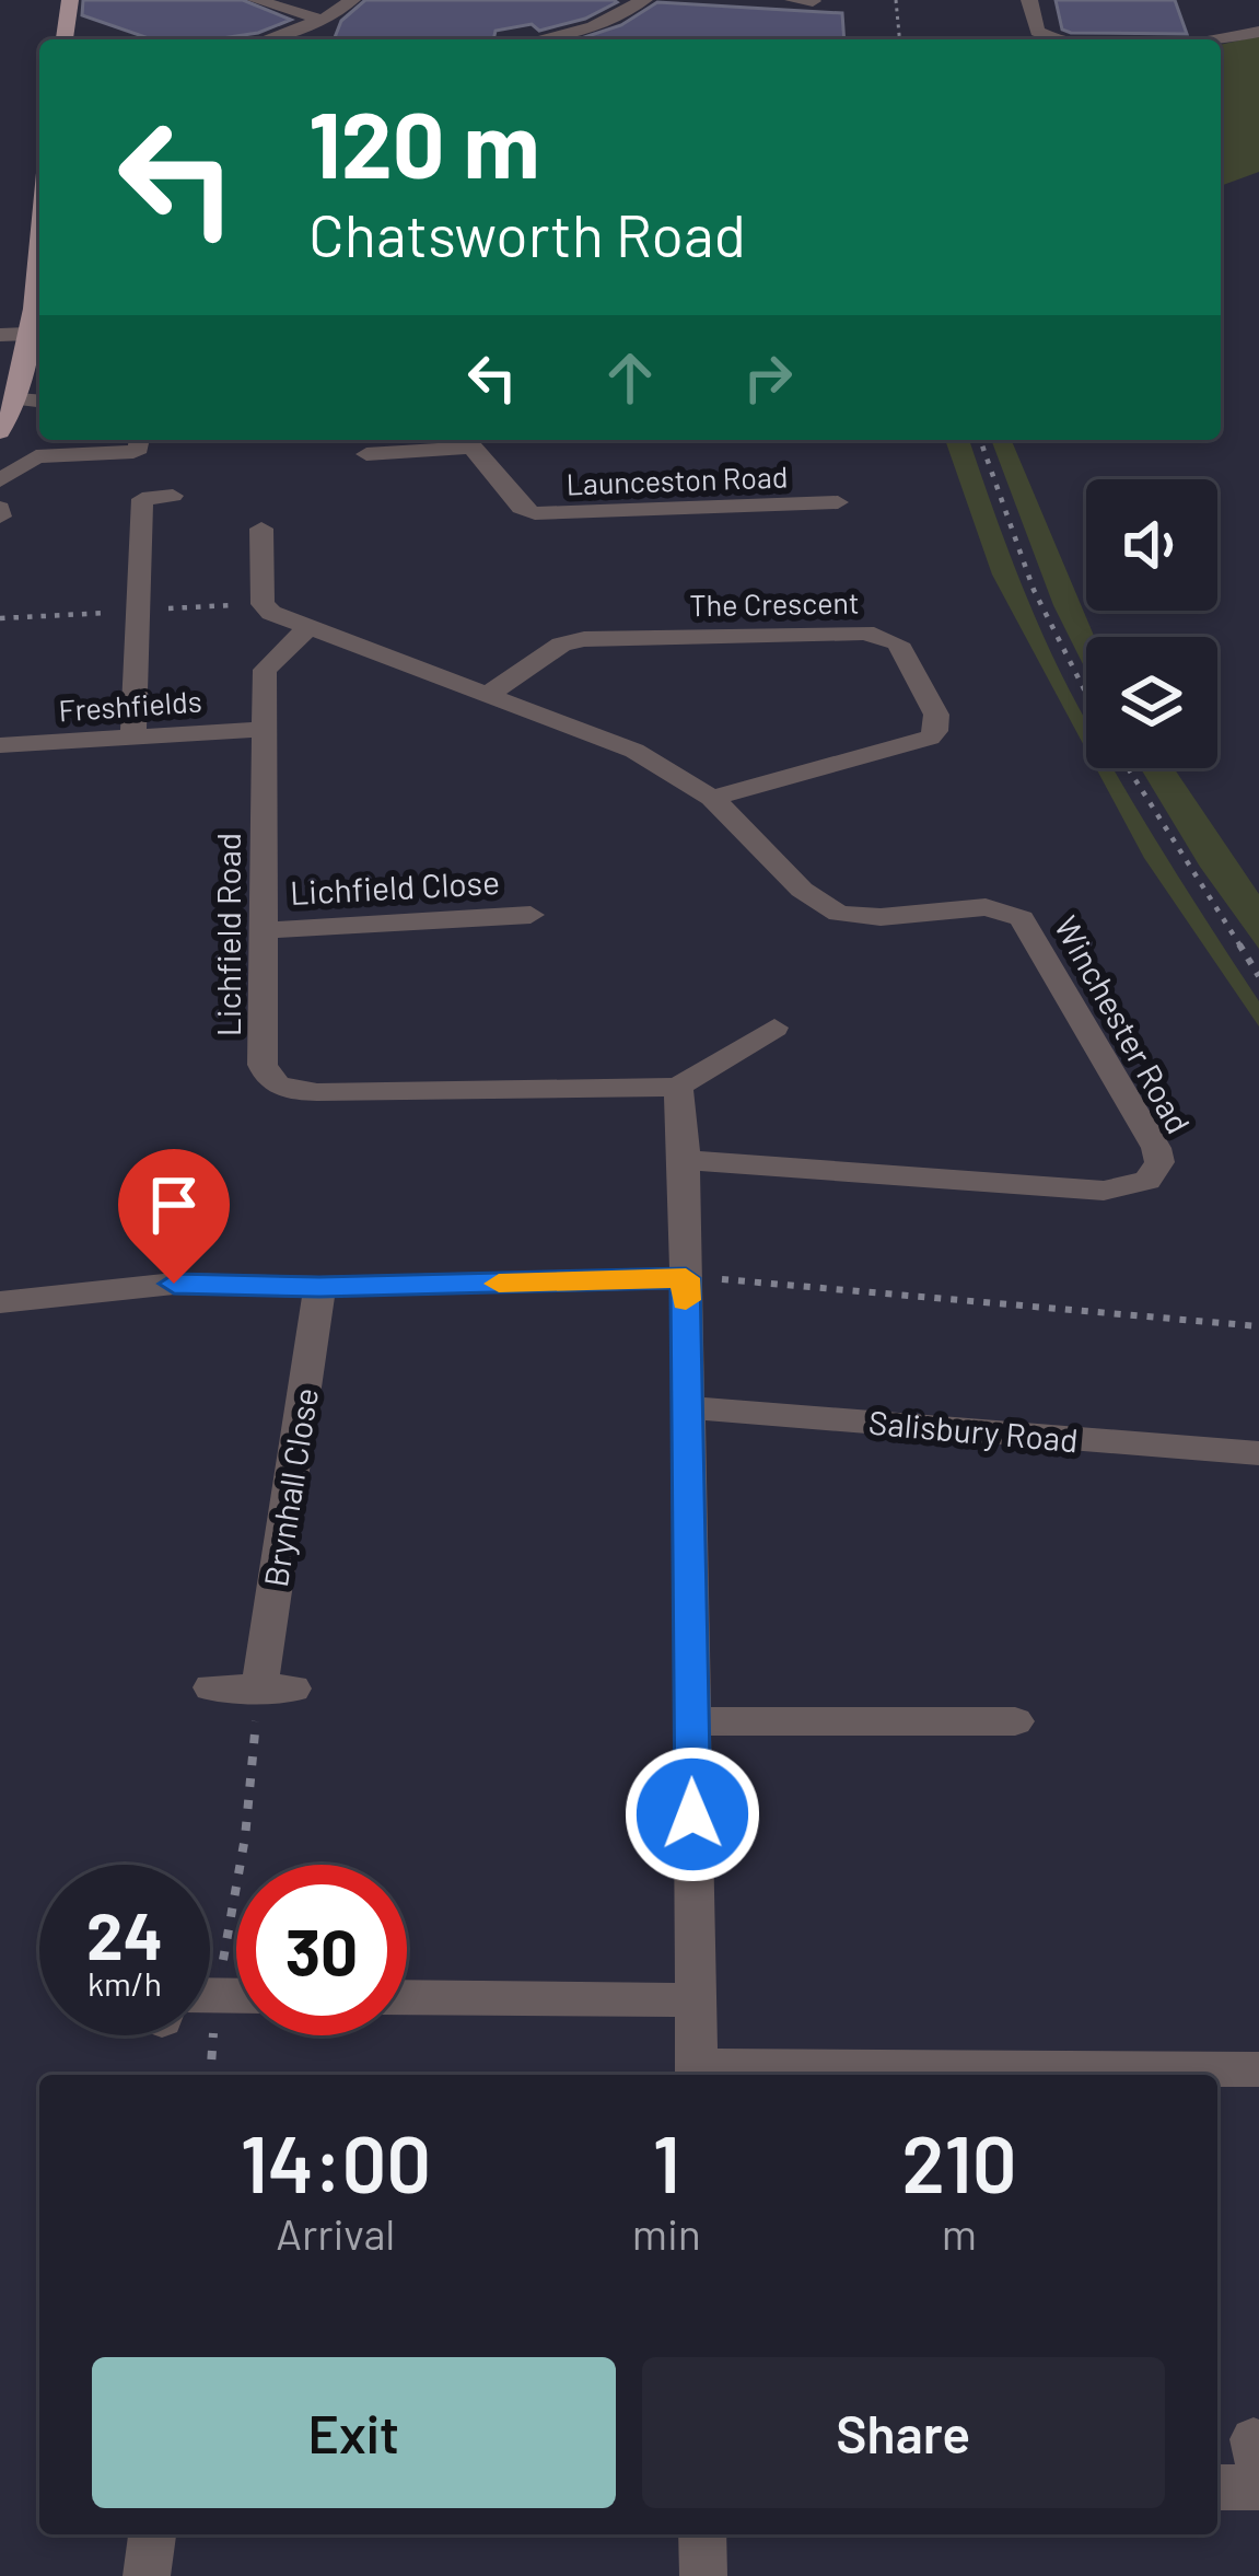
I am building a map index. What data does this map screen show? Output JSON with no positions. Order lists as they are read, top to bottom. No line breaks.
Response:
{"streets":{"street":["Launceston Road","The Crescent","Freshfields","Lichfield Close","Lichfield Road","Winchester Road","Salisbury Road","Brynhall Close"]},"crossings":[["The Crescent","Winchester Road"],["Freshfields","Lichfield Road"],["Lichfield Close","Lichfield Road"],["Lichfield Road","Winchester Road"]],"page":{"turn":["120 m","Chatsworth Road"],"speed":"24 km/h","limit":"30","eta":["14:00","Arrival","1","min","210","m"],"buttons":["Exit","Share"]}}
